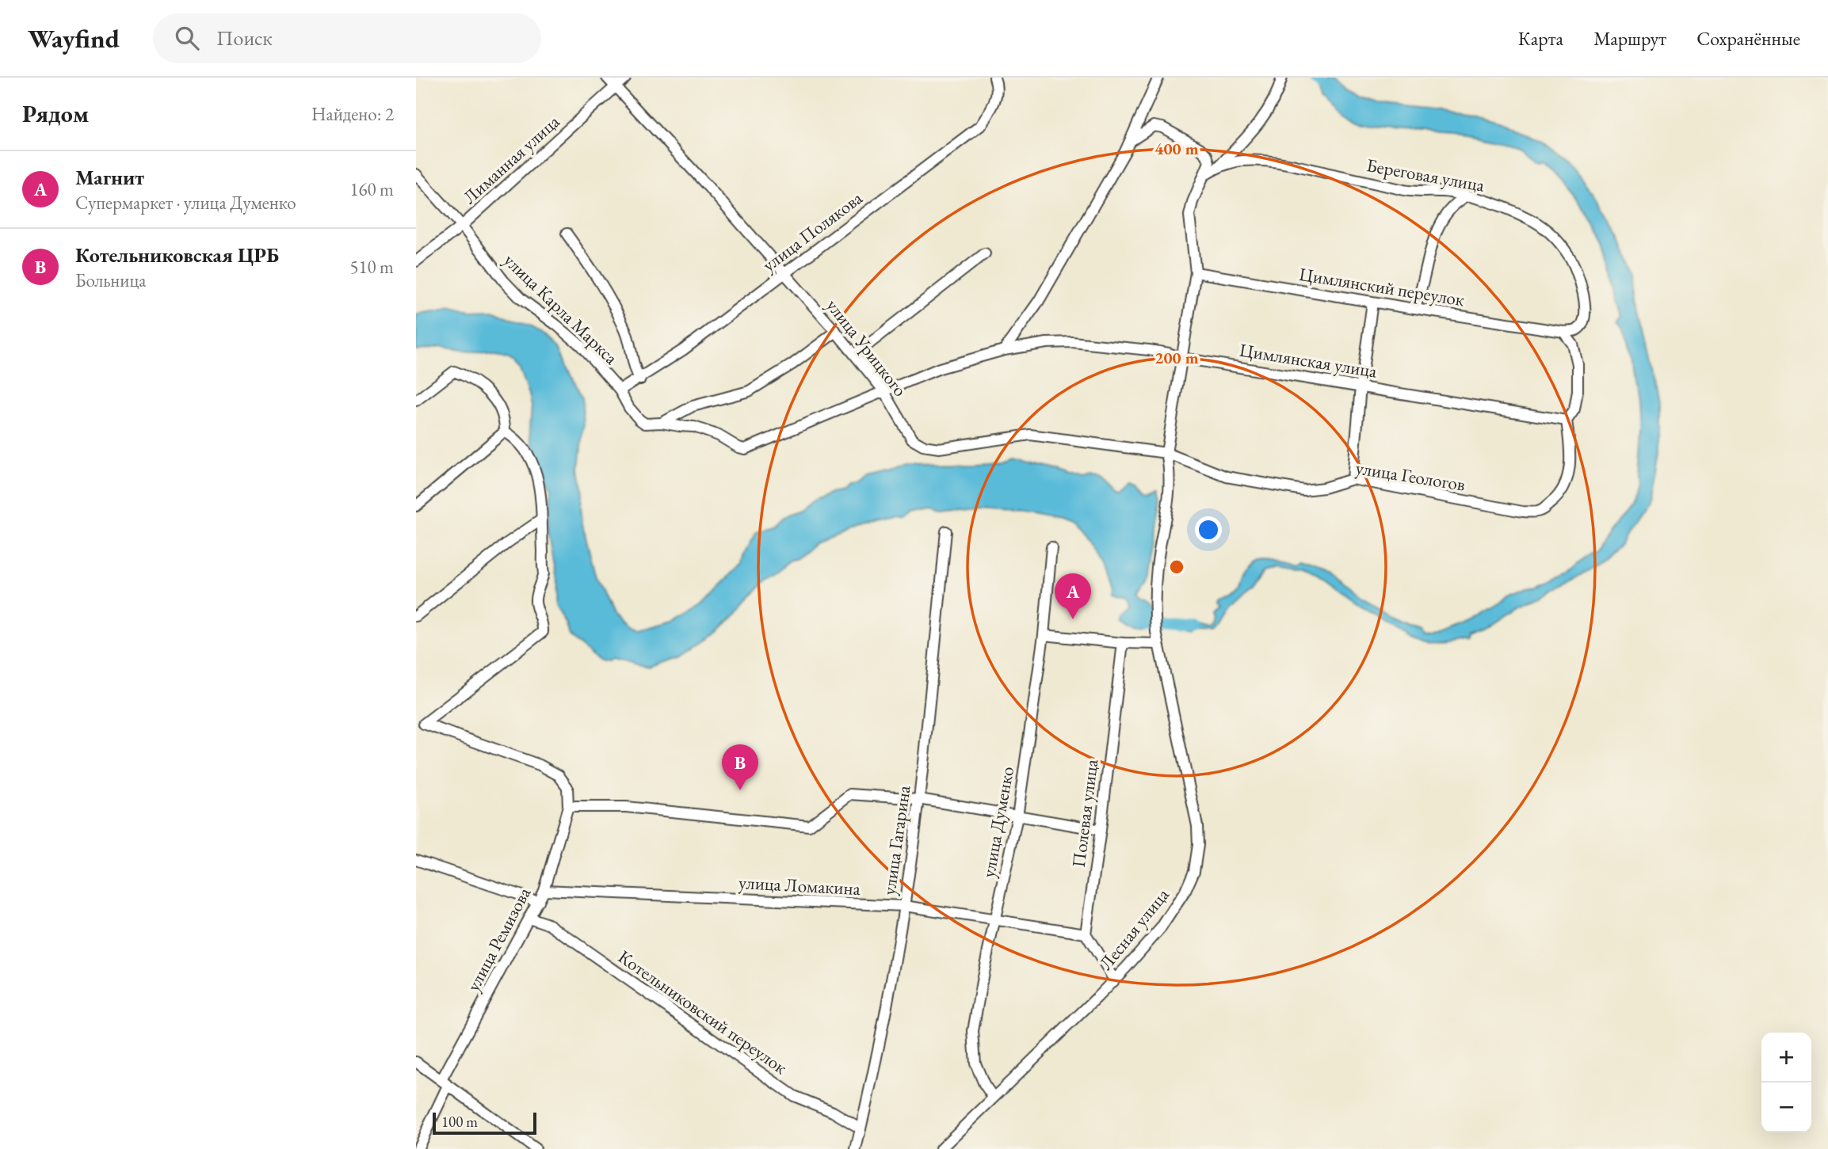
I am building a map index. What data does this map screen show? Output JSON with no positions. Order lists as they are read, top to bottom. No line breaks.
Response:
{"streets":{"street":["Лиманная улица","Береговая улица","улица Полякова","Цимлянский переулок","улица Карла Маркса","улица Урицкого","Цимлянская улица","улица Геологов","Полевая улица","улица Думенко","улица Гагарина","улица Ломакина","Лесная улица","улица Ремизова","Котельниковский переулок"]},"crossings":[["Лиманная улица","улица Карла Маркса"],["Лиманная улица","улица Урицкого"],["Береговая улица","Цимлянский переулок"],["улица Полякова","улица Карла Маркса"],["улица Полякова","улица Урицкого"],["улица Полякова","Цимлянская улица"],["улица Карла Маркса","Цимлянская улица"],["улица Урицкого","Цимлянская улица"],["улица Урицкого","улица Геологов"],["улица Урицкого","Лесная улица"],["Цимлянская улица","улица Геологов"],["улица Геологов","Лесная улица"],["Полевая улица","улица Ломакина"],["улица Думенко","улица Ломакина"],["улица Думенко","Лесная улица"],["улица Гагарина","улица Ломакина"],["улица Гагарина","Котельниковский переулок"],["улица Ломакина","улица Ремизова"],["улица Ремизова","Котельниковский переулок"]],"scale_bar":"100 m","page":{"header":"Wayfind","search":"Поиск","nav":["Карта","Маршрут","Сохранённые"],"heading":["Рядом","Найдено: 2"],"list":[{"mark":"A","name":"Магнит","note":"Супермаркет · улица Думенко","value":"160 m"},{"mark":"B","name":"Котельниковская ЦРБ","note":"Больница","value":"510 m"}],"pins":["A","B"],"map_buttons":["+","−"],"scale":"100 m"},"rings":["400 m","200 m"]}
